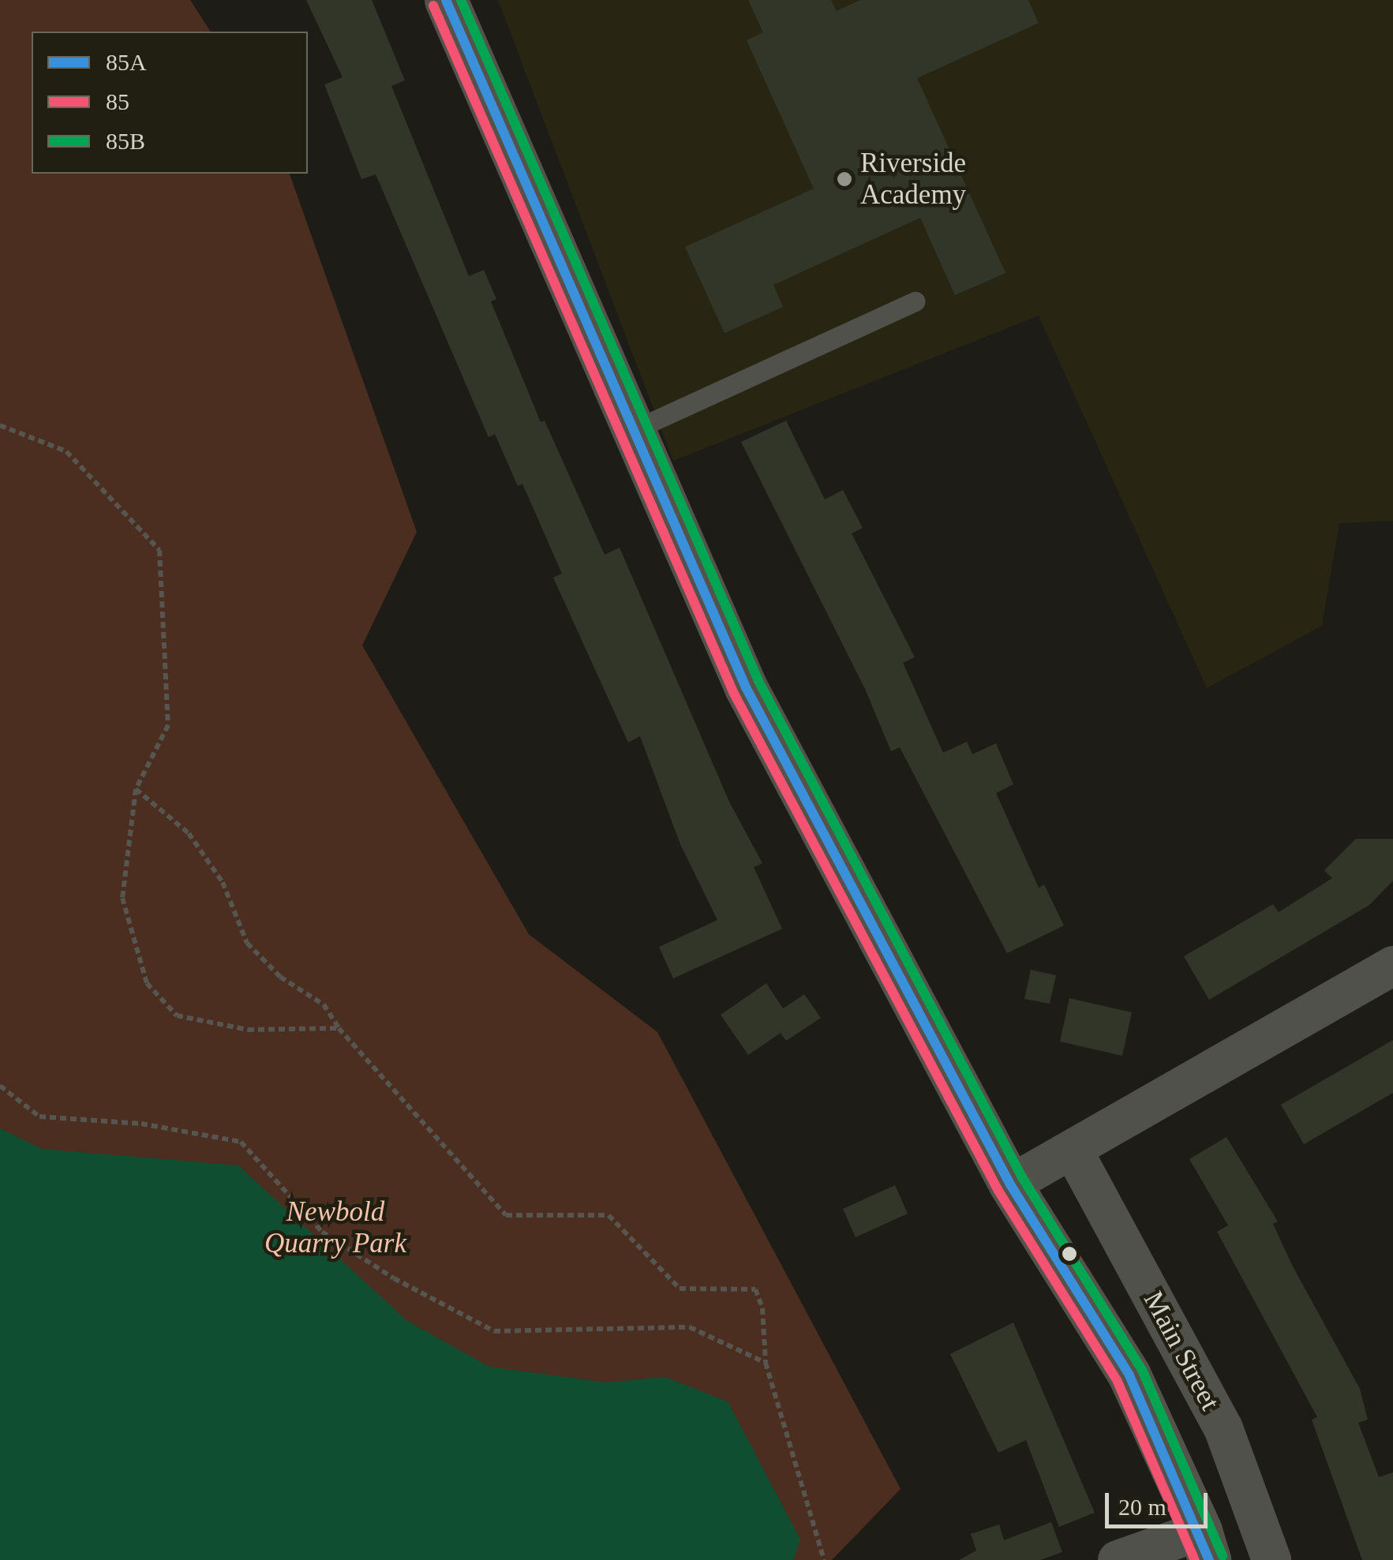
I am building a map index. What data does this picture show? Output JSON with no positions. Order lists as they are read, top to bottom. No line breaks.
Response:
{"streets":{"main road":["Main Street"]},"parks":["Newbold Quarry Park"],"places":["Riverside Academy"],"lines":["transit line 85A","transit line 85B","transit line 85"],"legend":["85A","85","85B"],"scale_bar":"20 m"}
